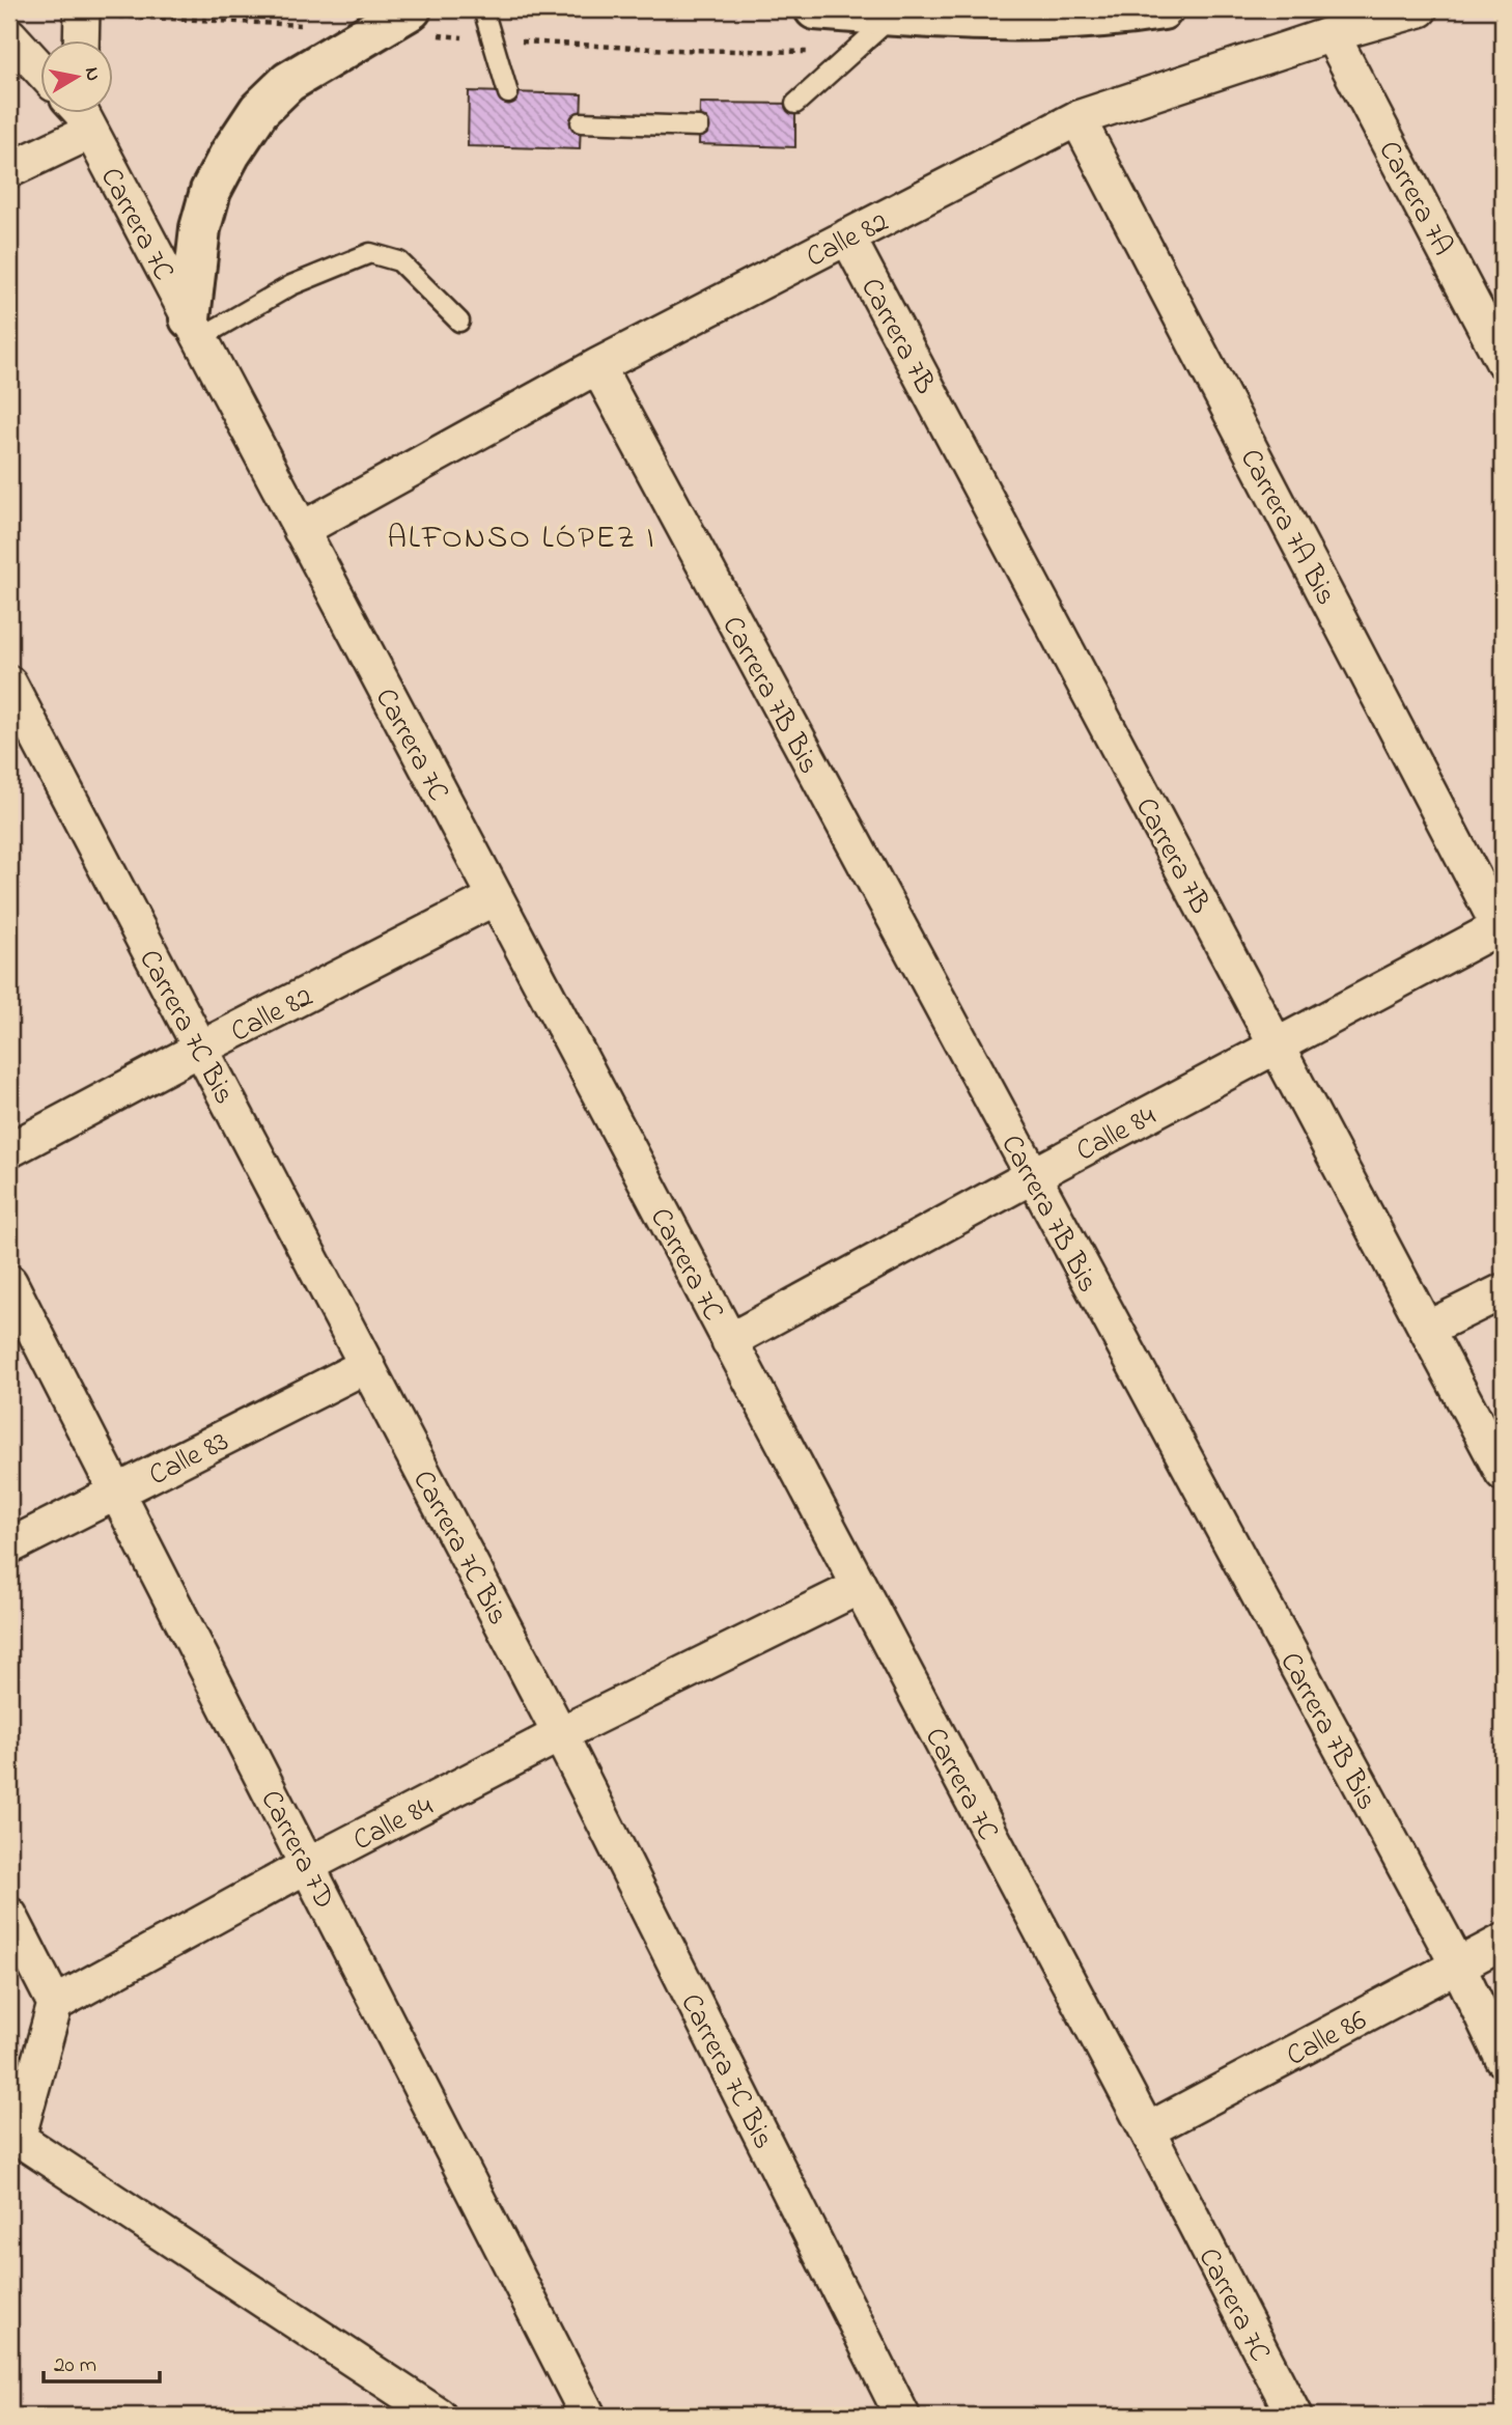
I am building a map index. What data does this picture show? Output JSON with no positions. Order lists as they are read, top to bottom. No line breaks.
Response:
{"streets":{"street":["Carrera 7A","Carrera 7C","Calle 82","Carrera 7B","Carrera 7A Bis","Carrera 7B Bis","Carrera 7C Bis","Calle 84","Calle 83","Carrera 7D","Calle 86"]},"crossings":[["Carrera 7A","Calle 82"],["Carrera 7C","Calle 82"],["Carrera 7C","Calle 84"],["Carrera 7C","Calle 86"],["Calle 82","Carrera 7B"],["Calle 82","Carrera 7A Bis"],["Calle 82","Carrera 7B Bis"],["Calle 82","Carrera 7C Bis"],["Carrera 7B","Calle 84"],["Carrera 7A Bis","Calle 84"],["Carrera 7B Bis","Calle 84"],["Carrera 7B Bis","Calle 86"],["Carrera 7C Bis","Calle 84"],["Carrera 7C Bis","Calle 83"],["Calle 84","Carrera 7D"],["Calle 83","Carrera 7D"]],"districts":["ALFONSO LÓPEZ I"],"scale_bar":"20 m","north":"right"}
